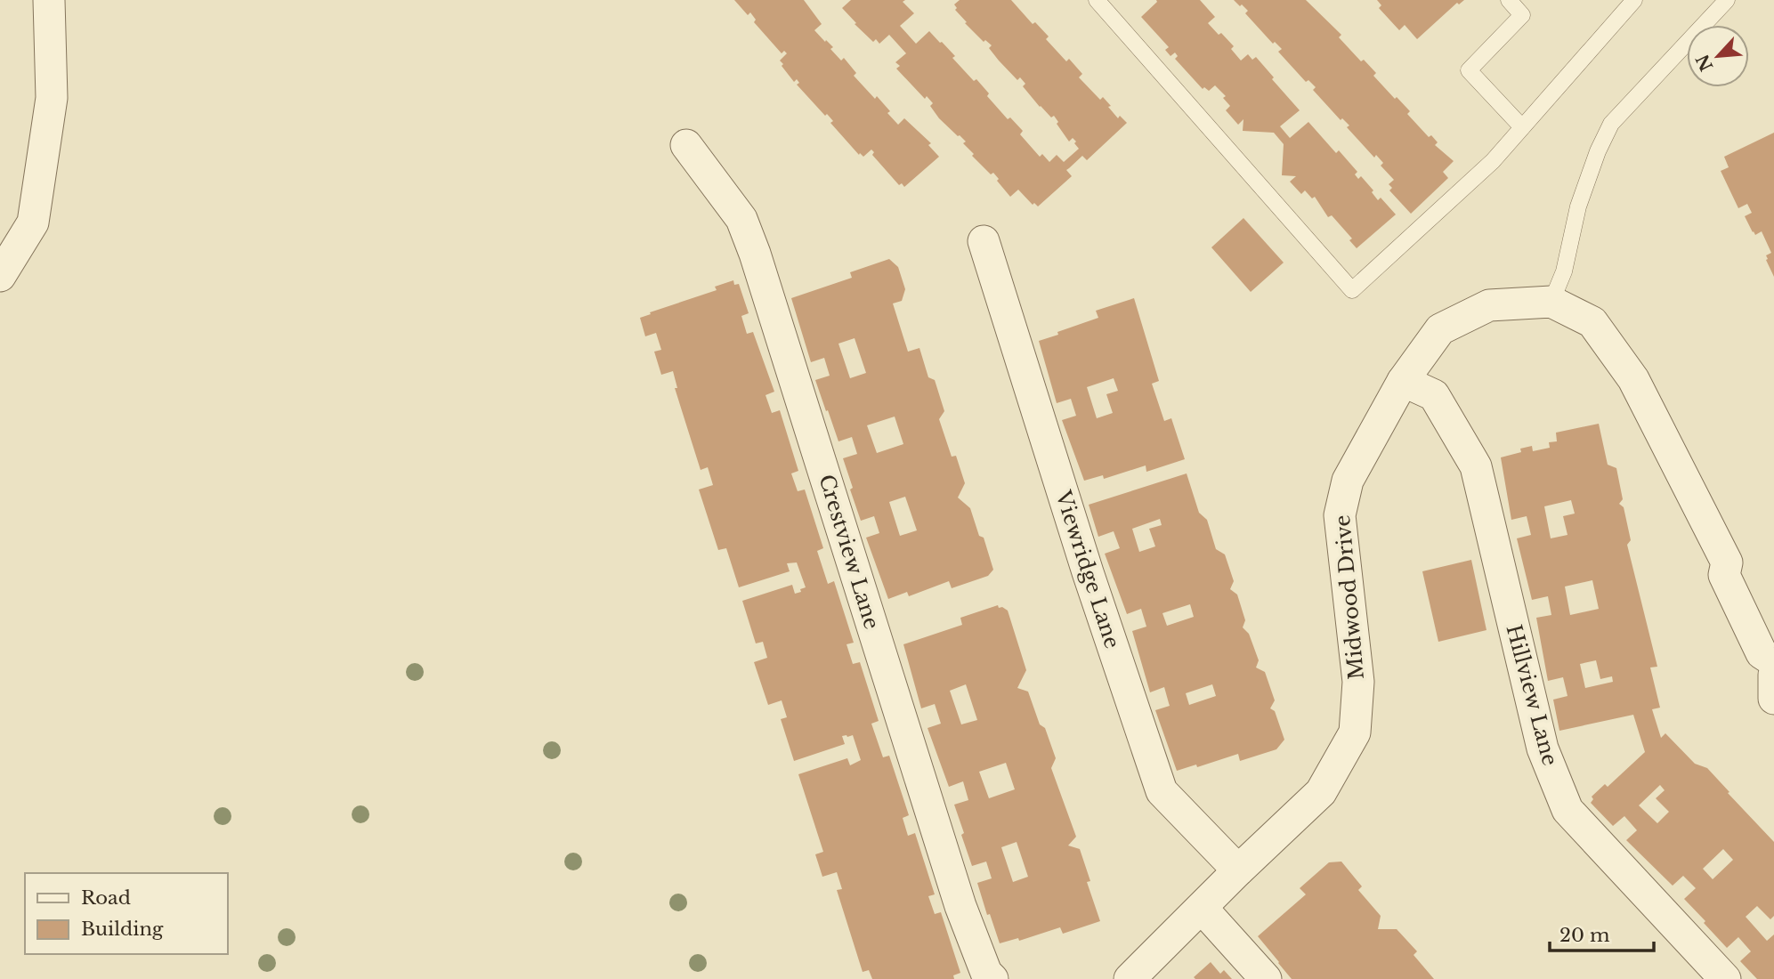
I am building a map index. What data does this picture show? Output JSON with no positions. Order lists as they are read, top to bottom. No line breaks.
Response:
{"streets":{"street":["Crestview Lane","Viewridge Lane","Midwood Drive","Hillview Lane"]},"crossings":[["Viewridge Lane","Midwood Drive"],["Midwood Drive","Hillview Lane"]],"legend":["Road","Building"],"scale_bar":"20 m","north":"bottom left"}
